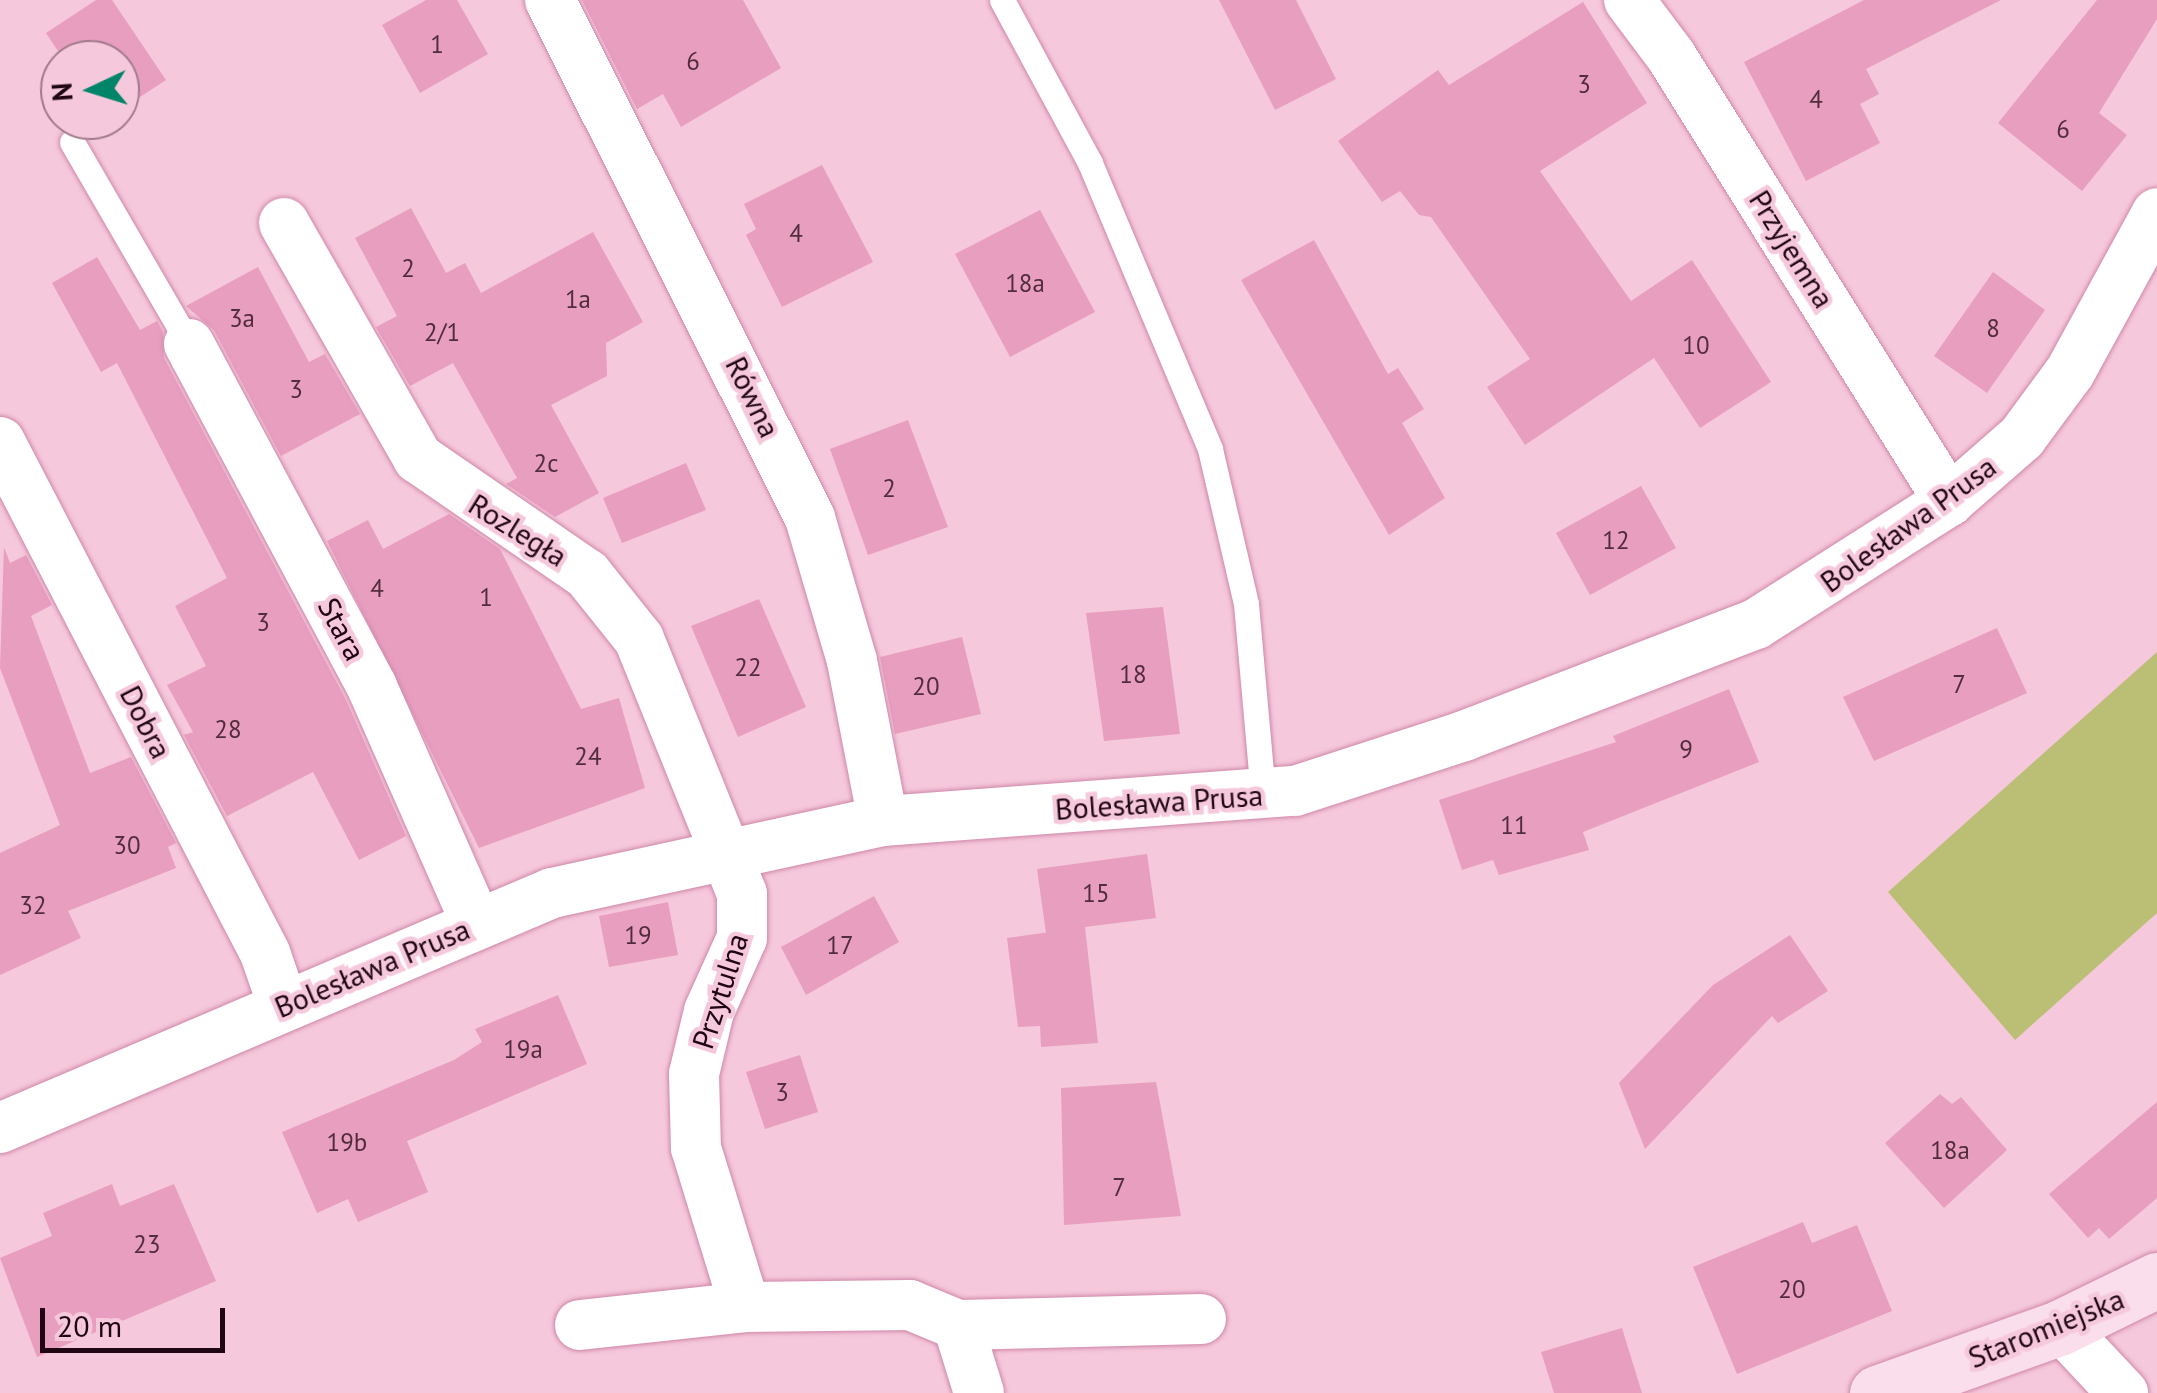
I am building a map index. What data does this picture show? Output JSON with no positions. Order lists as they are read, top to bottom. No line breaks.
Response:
{"streets":{"street":["Przyjemna","Równa","Bolesława Prusa","Rozległa","Stara","Dobra","Przytulna","Staromiejska"]},"crossings":[["Przyjemna","Bolesława Prusa"],["Równa","Bolesława Prusa"],["Bolesława Prusa","Rozległa"],["Bolesława Prusa","Stara"],["Bolesława Prusa","Dobra"],["Bolesława Prusa","Przytulna"],["Rozległa","Przytulna"]],"house_numbers":["1","6","3","4","6","4","2","18a","1a","3a","8","2/1","10","3","2c","2","12","4","1","3","22","18","7","20","28","9","24","11","30","15","32","19","17","19a","3","19b","18a","7","23","20"],"scale_bar":"20 m","north":"left"}
